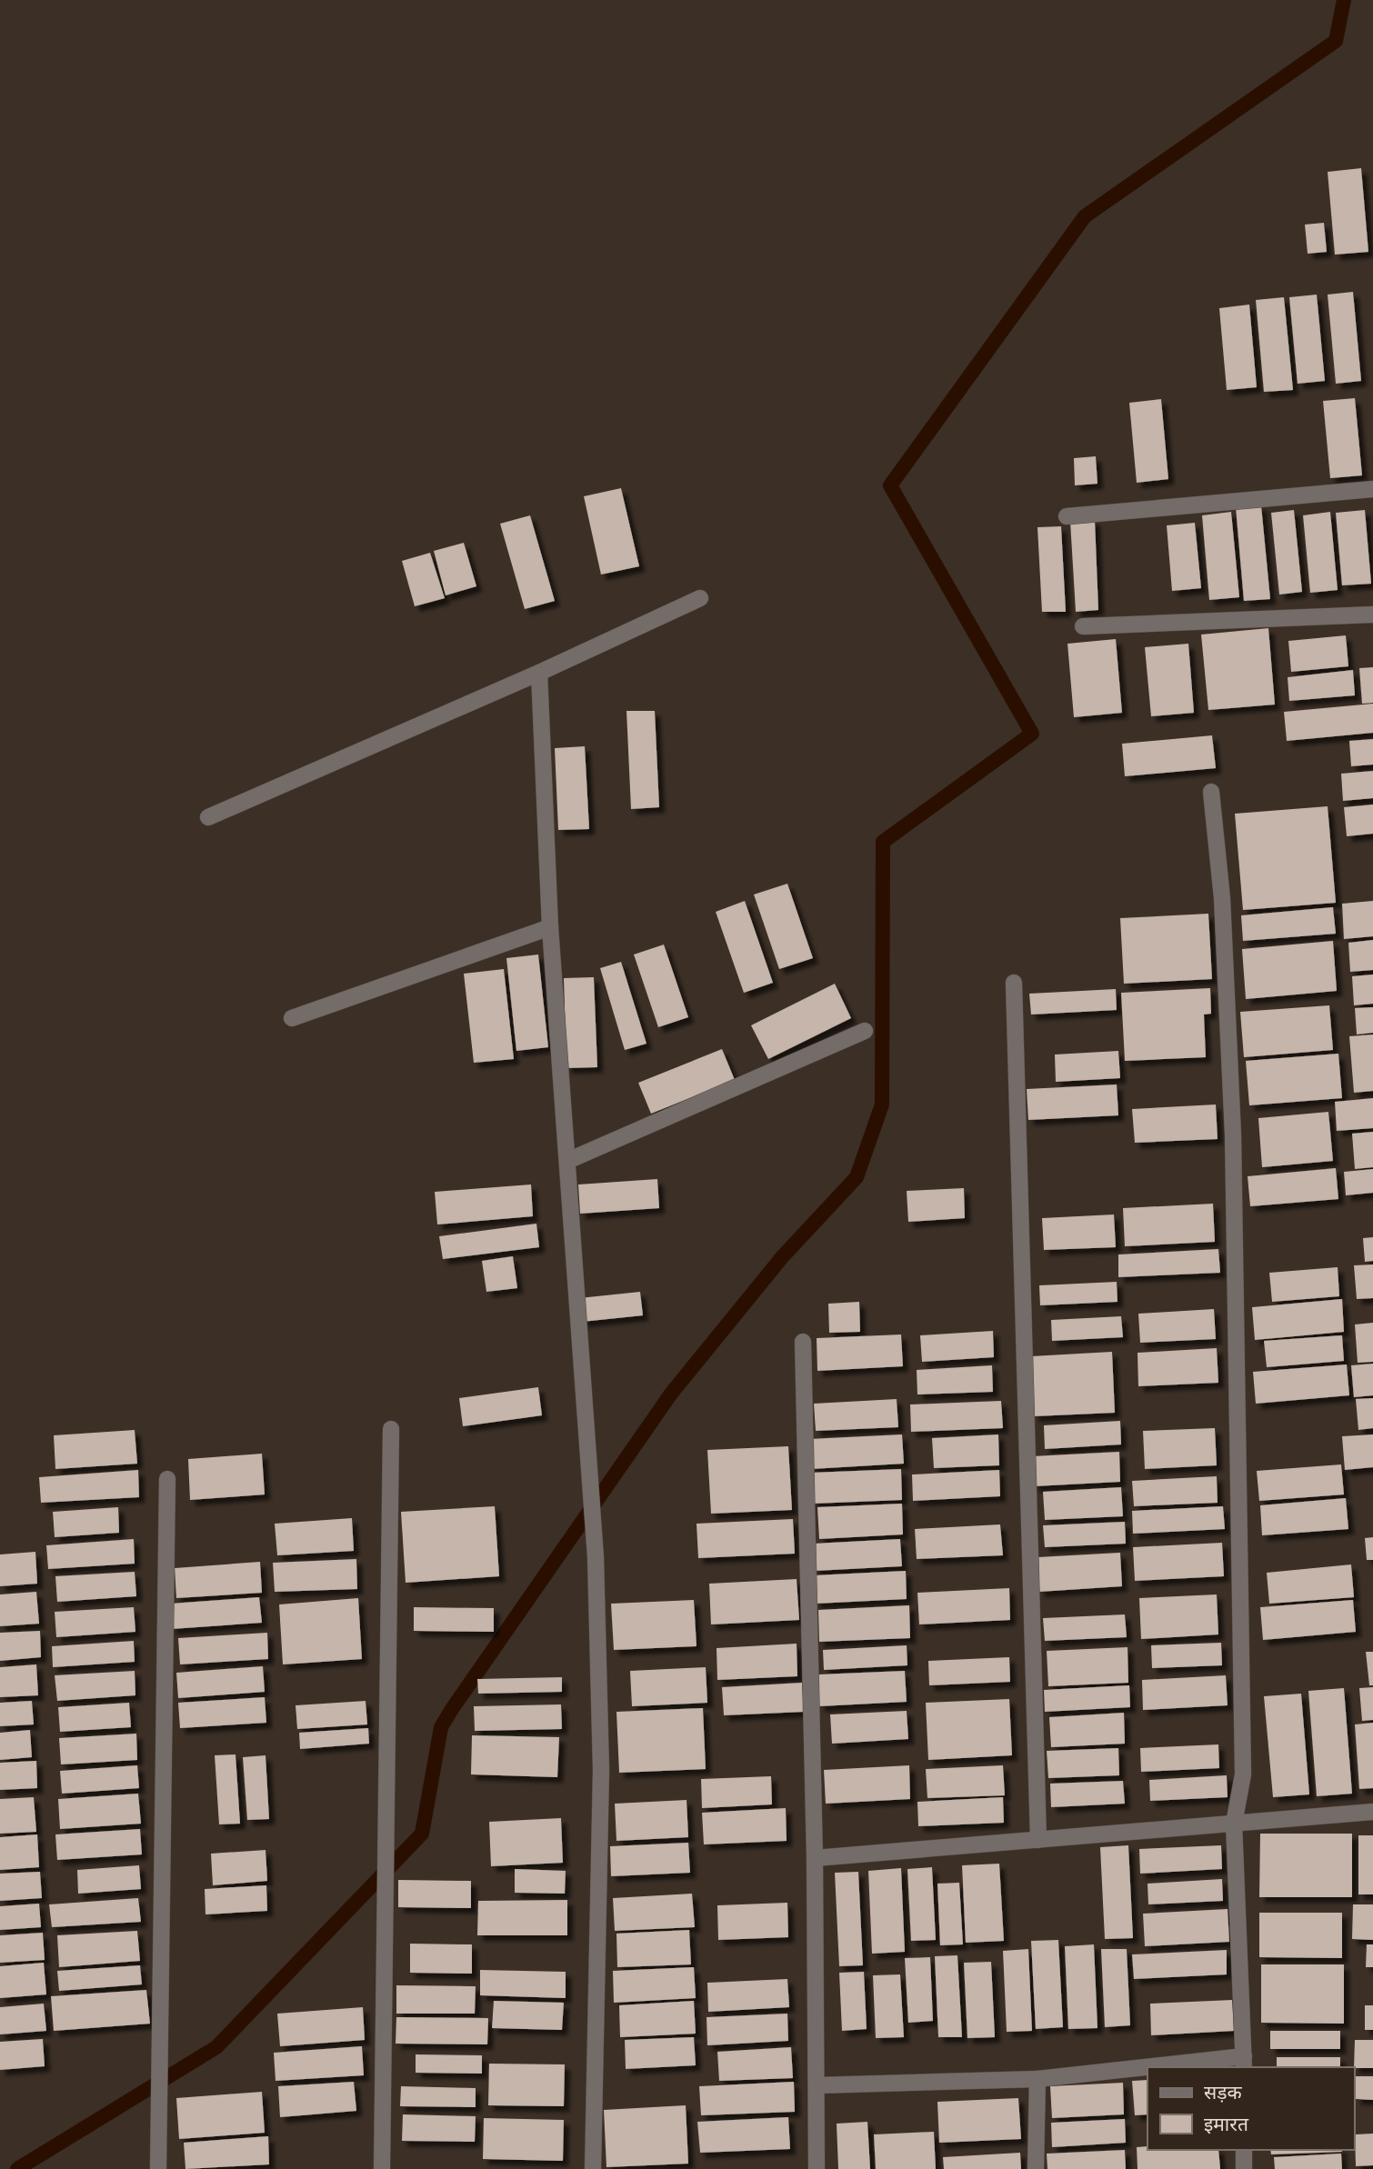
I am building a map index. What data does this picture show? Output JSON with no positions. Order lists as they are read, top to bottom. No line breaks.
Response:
{"legend":["सड़क","इमारत"]}
